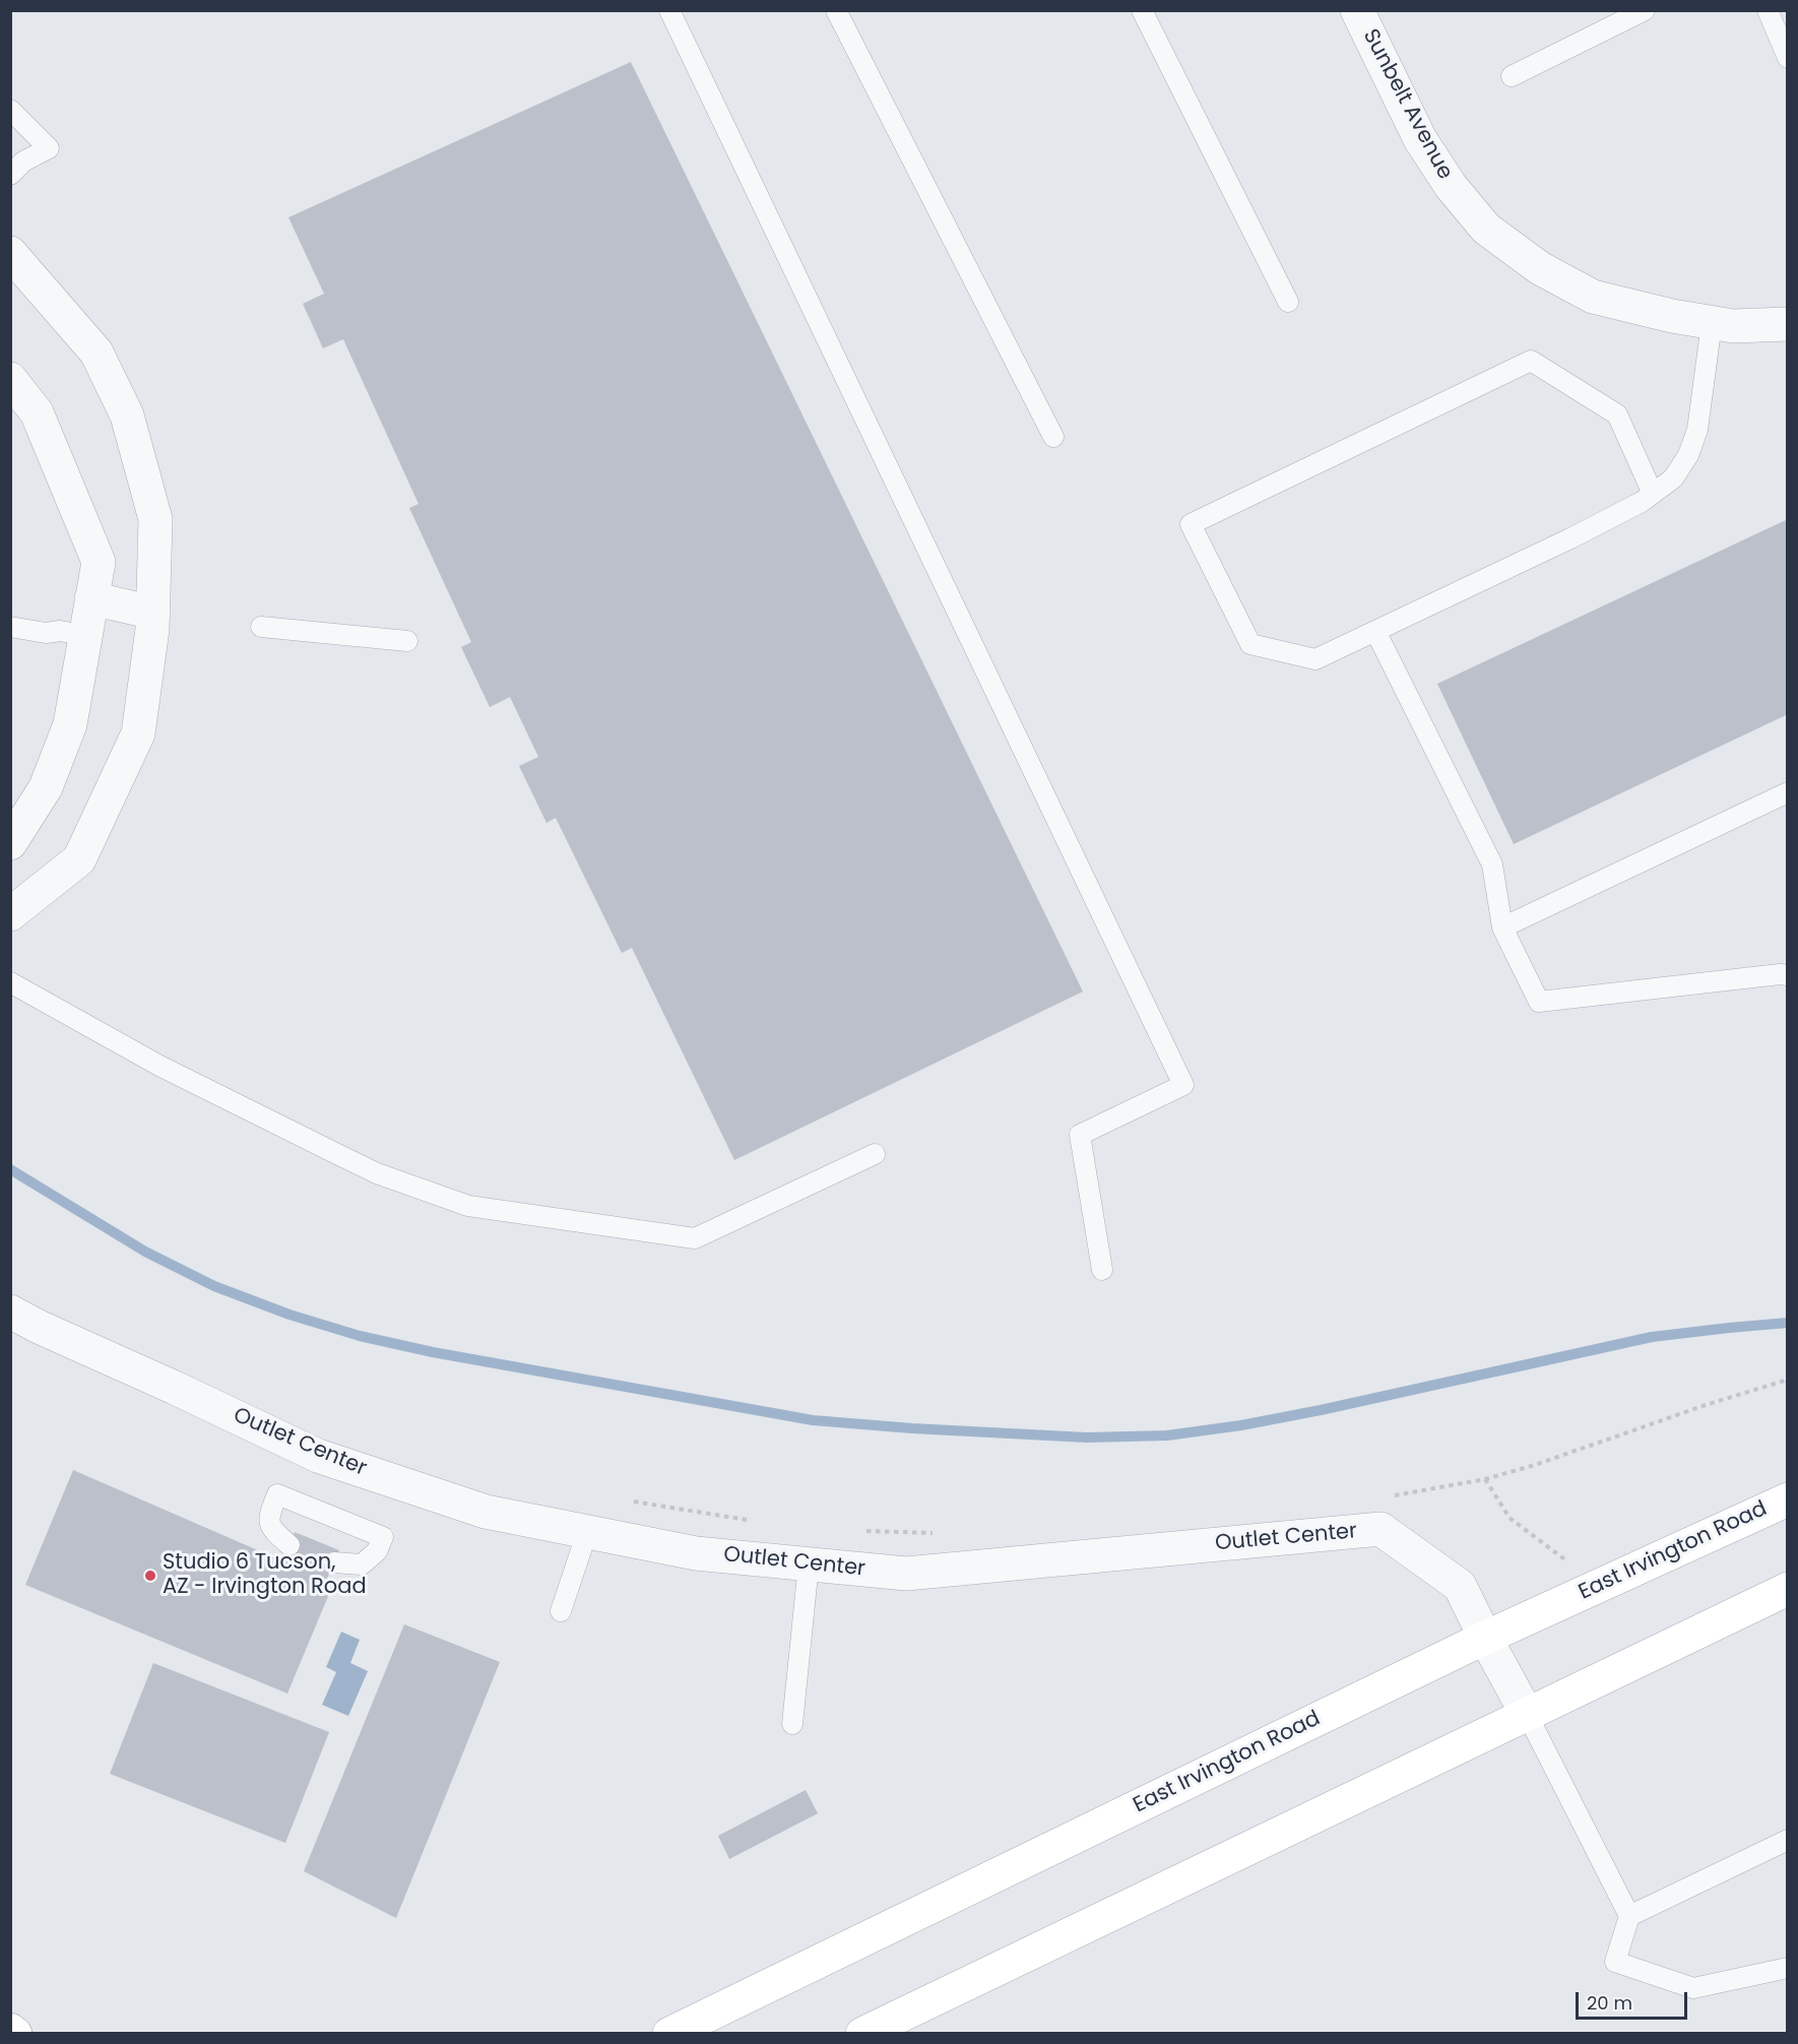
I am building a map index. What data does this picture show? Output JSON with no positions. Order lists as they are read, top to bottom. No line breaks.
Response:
{"streets":{"main road":["East Irvington Road"],"street":["Sunbelt Avenue","Outlet Center"]},"crossings":[["Outlet Center","East Irvington Road"]],"places":["Studio 6 Tucson, AZ - Irvington Road"],"scale_bar":"20 m"}
